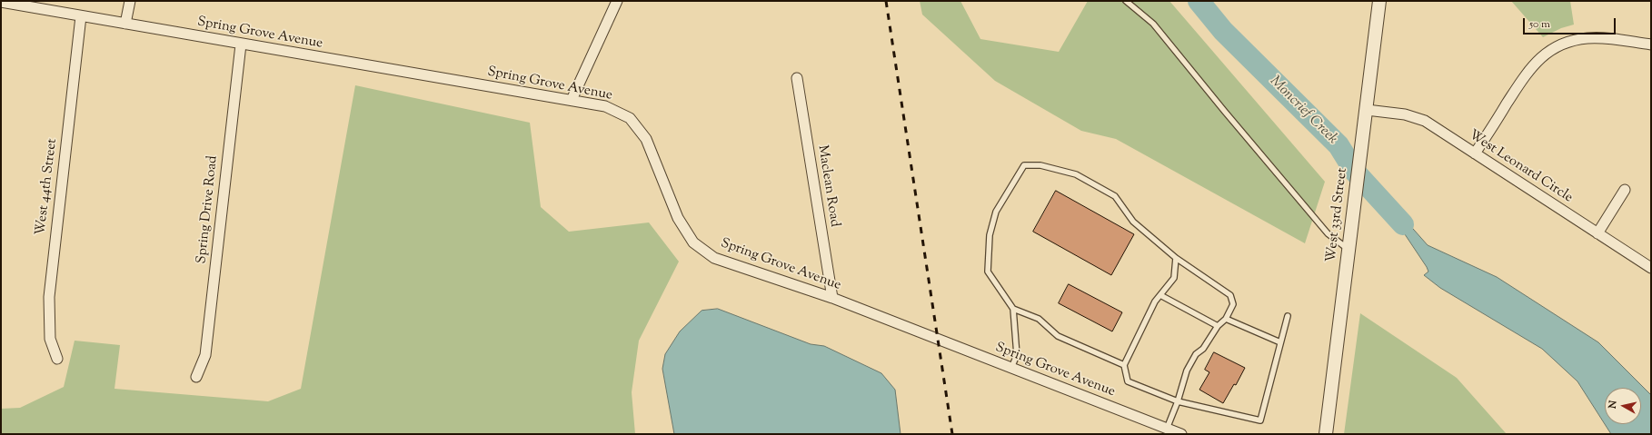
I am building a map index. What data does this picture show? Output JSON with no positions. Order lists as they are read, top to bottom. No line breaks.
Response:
{"streets":{"street":["Spring Grove Avenue","West Leonard Circle","Maclean Road","West 44th Street","Spring Drive Road","West 33rd Street"]},"crossings":[["Spring Grove Avenue","Maclean Road"],["Spring Grove Avenue","West 44th Street"],["Spring Grove Avenue","Spring Drive Road"],["West Leonard Circle","West 33rd Street"]],"water":["Moncrief Creek"],"scale_bar":"50 m","north":"left"}
